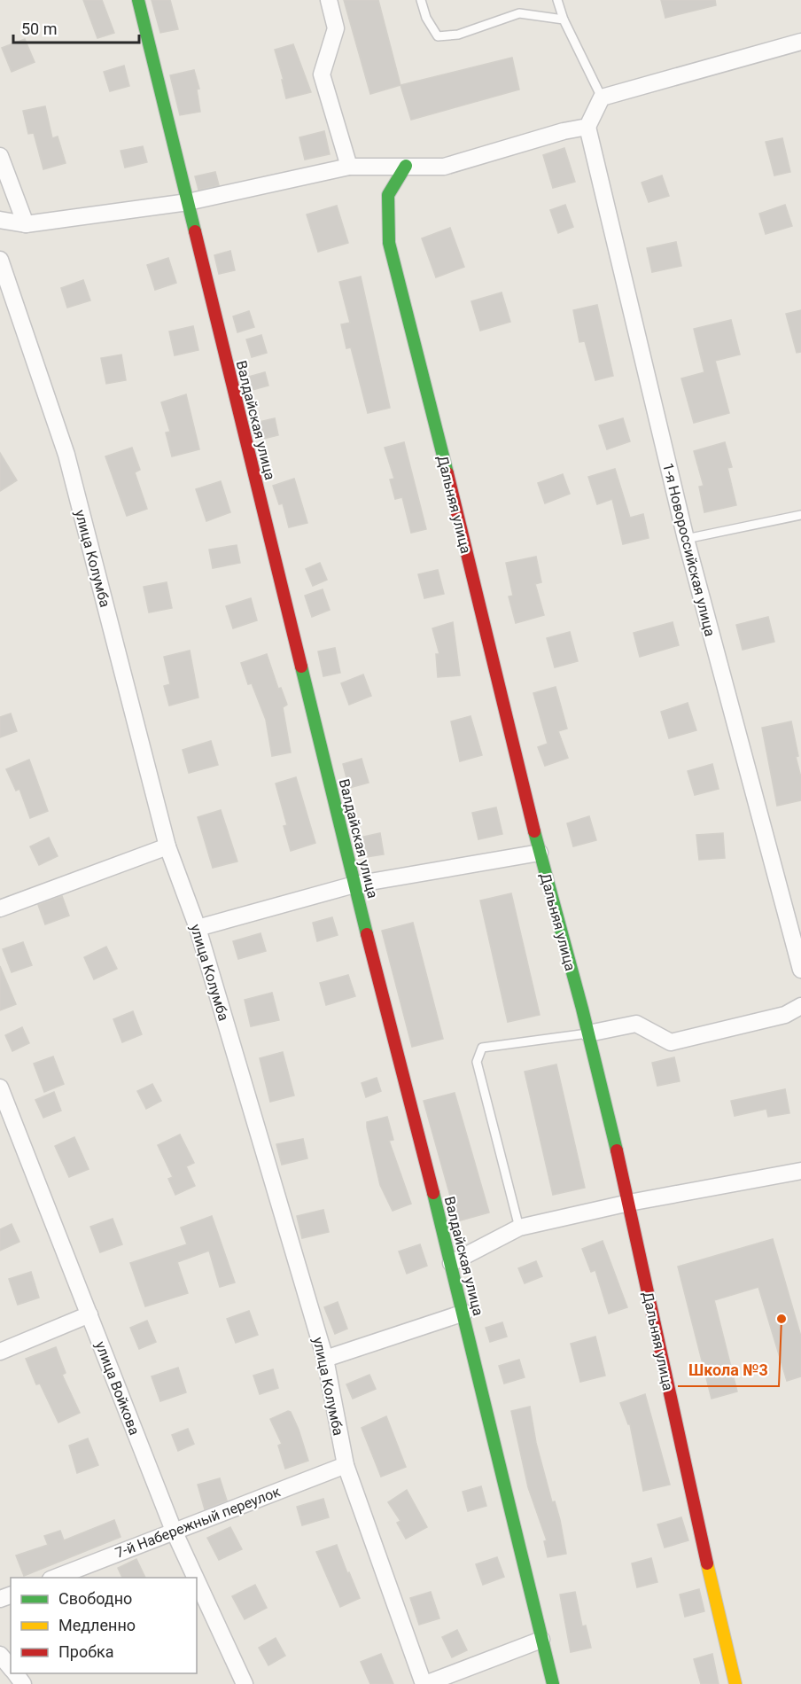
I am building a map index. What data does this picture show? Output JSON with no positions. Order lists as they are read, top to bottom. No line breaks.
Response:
{"streets":{"street":["Валдайская улица","Дальняя улица","1-я Новороссийская улица","улица Колумба","улица Войкова","7-й Набережный переулок"]},"crossings":[["улица Колумба","7-й Набережный переулок"],["улица Войкова","7-й Набережный переулок"]],"places":["Школа №3"],"legend":["Свободно","Медленно","Пробка"],"scale_bar":"50 m"}
